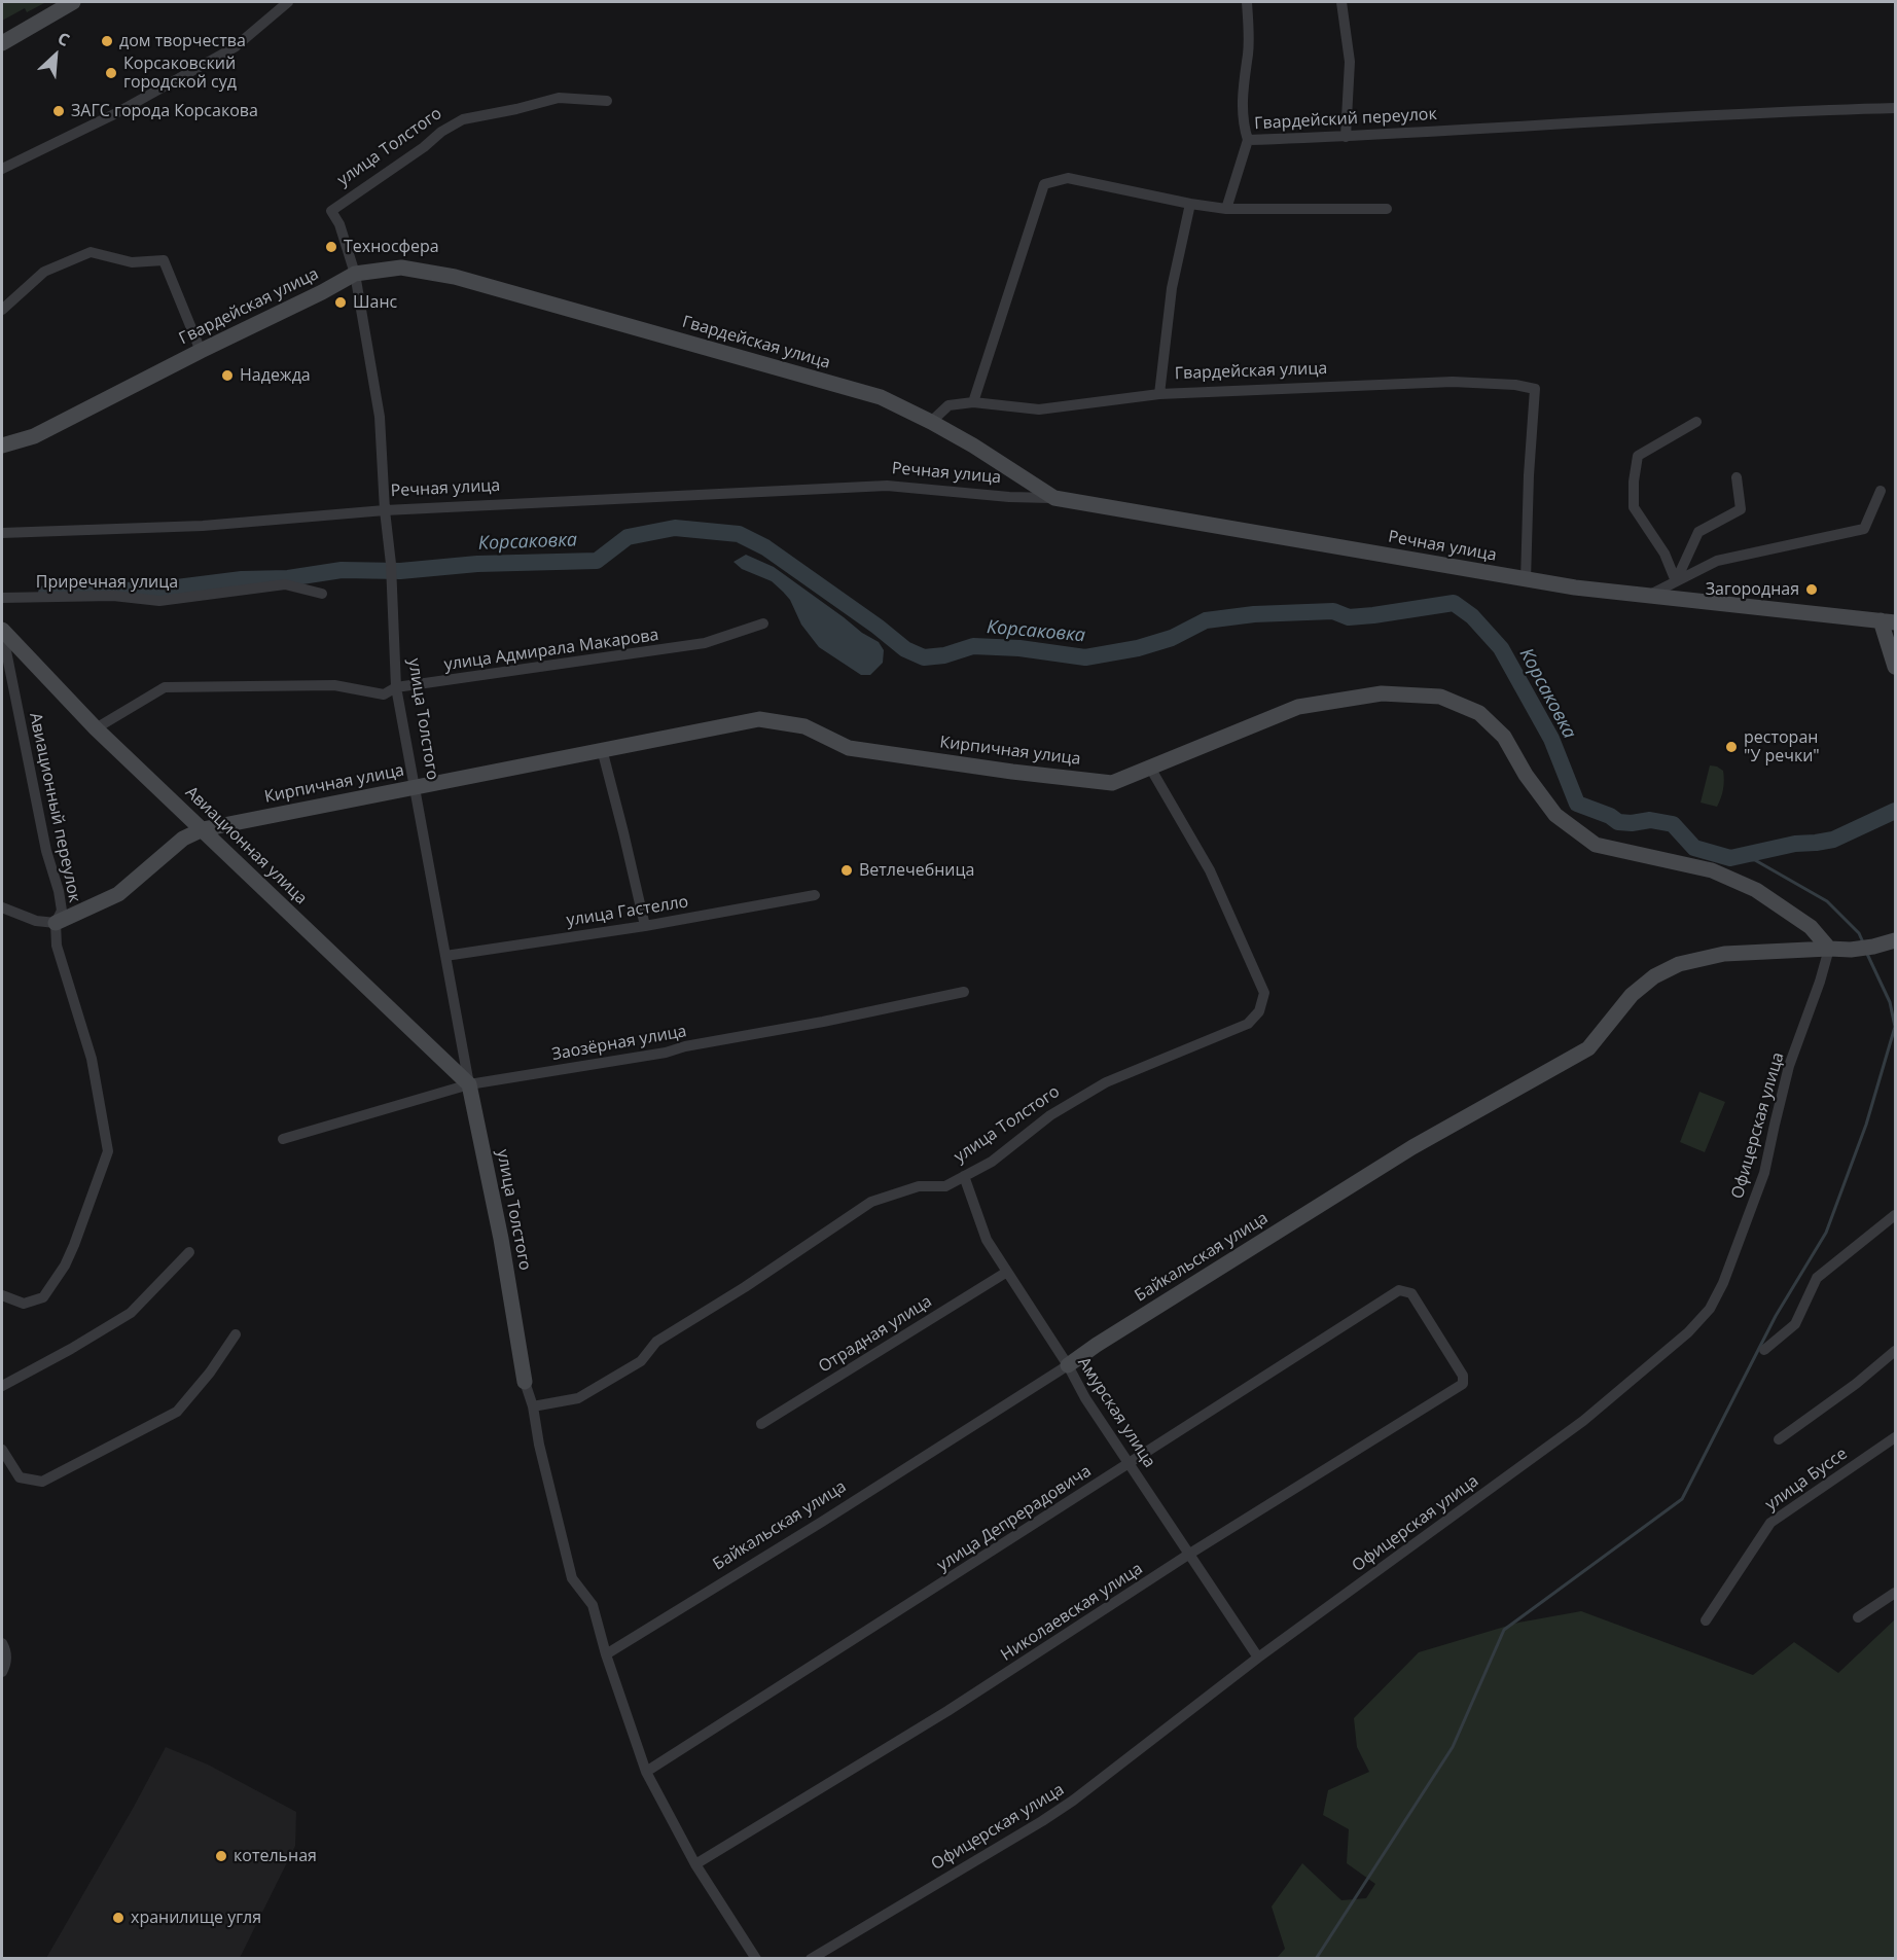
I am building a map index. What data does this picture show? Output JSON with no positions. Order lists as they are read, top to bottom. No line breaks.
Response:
{"streets":{"street":["Гвардейский переулок","улица Толстого","Гвардейская улица","Речная улица","Приречная улица","улица Адмирала Макарова","Кирпичная улица","Авиационный переулок","Авиационная улица","улица Гастелло","Заозёрная улица","Офицерская улица","Байкальская улица","Отрадная улица","Амурская улица","улица Буссе","улица Депрерадовича","Николаевская улица"]},"crossings":[["улица Толстого","Гвардейская улица"],["улица Толстого","Речная улица"],["улица Толстого","улица Адмирала Макарова"],["улица Толстого","Кирпичная улица"],["улица Толстого","Авиационная улица"],["улица Толстого","улица Гастелло"],["улица Толстого","Заозёрная улица"],["улица Толстого","Амурская улица"],["Гвардейская улица","Речная улица"],["улица Адмирала Макарова","Авиационная улица"],["Кирпичная улица","Авиационный переулок"],["Кирпичная улица","Авиационная улица"],["Кирпичная улица","Офицерская улица"],["Кирпичная улица","Байкальская улица"],["Авиационный переулок","Авиационная улица"],["Авиационная улица","Заозёрная улица"],["Офицерская улица","Байкальская улица"],["Офицерская улица","Амурская улица"],["Байкальская улица","Амурская улица"],["Отрадная улица","Амурская улица"],["Амурская улица","улица Депрерадовича"],["Амурская улица","Николаевская улица"],["улица Депрерадовича","Николаевская улица"]],"water":["Корсаковка"],"places":["дом творчества","Корсаковский городской суд","ЗАГС города Корсакова","Техносфера","Шанс","Надежда","Загородная","ресторан \"У речки\"","Ветлечебница","котельная","хранилище угля"],"north":"top right"}
